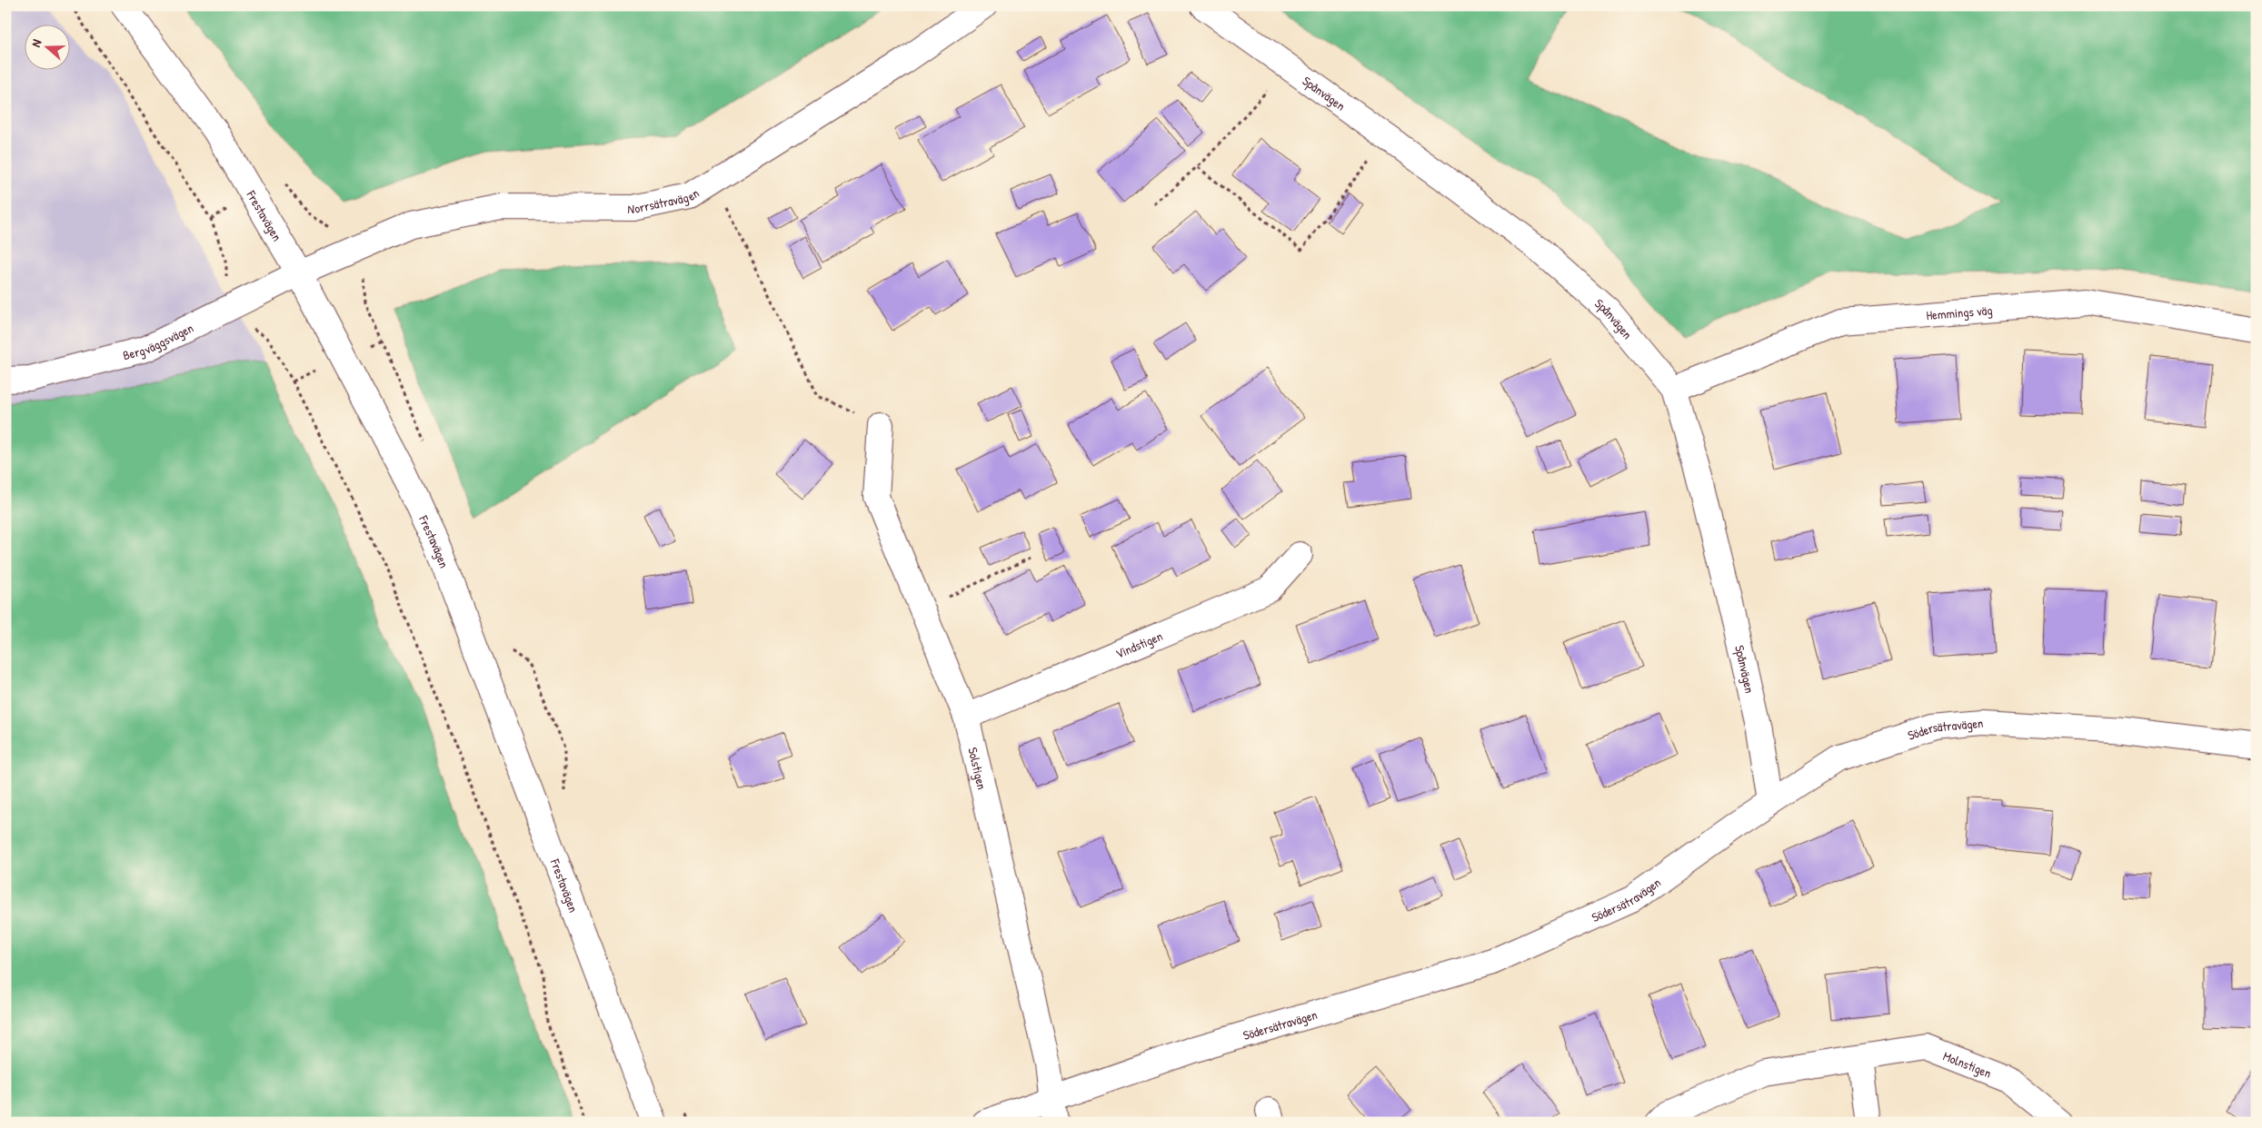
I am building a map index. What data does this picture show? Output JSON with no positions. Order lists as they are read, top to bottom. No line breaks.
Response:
{"streets":{"street":["Spånvägen","Norrsätravägen","Frestavägen","Hemmings väg","Bergväggsvägen","Vindstigen","Södersätravägen","Solstigen","Molnstigen"]},"crossings":[["Spånvägen","Hemmings väg"],["Spånvägen","Södersätravägen"],["Norrsätravägen","Frestavägen"],["Norrsätravägen","Bergväggsvägen"],["Frestavägen","Bergväggsvägen"],["Vindstigen","Solstigen"],["Södersätravägen","Solstigen"]],"north":"left"}
